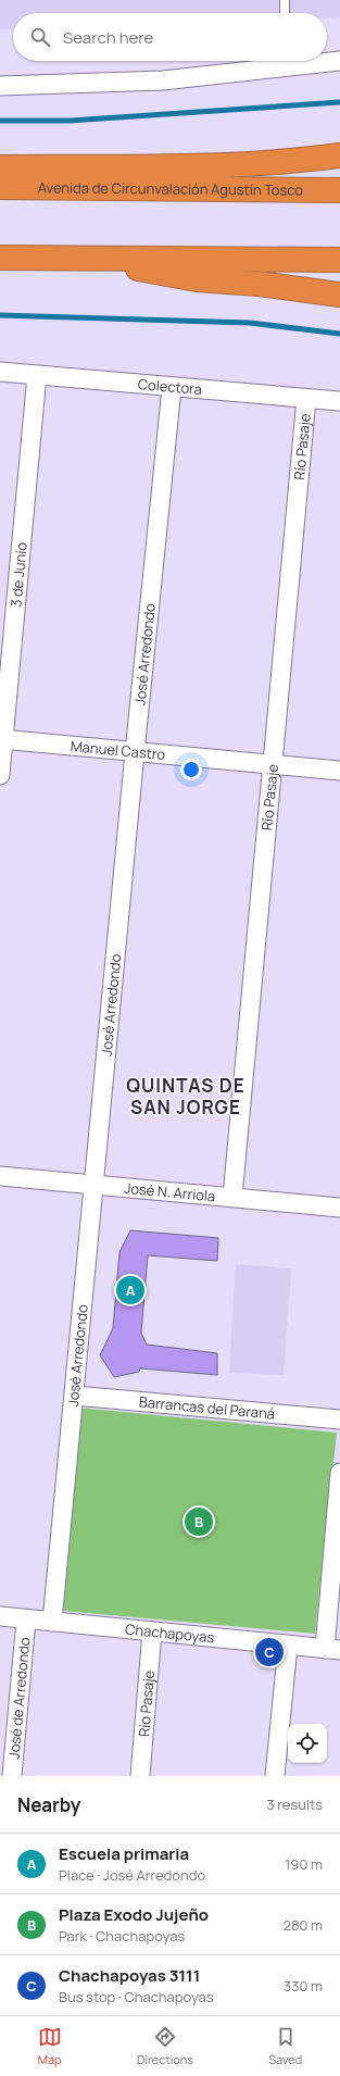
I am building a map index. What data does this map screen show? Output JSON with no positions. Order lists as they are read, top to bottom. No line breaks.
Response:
{"streets":{"highway":["Avenida de Circunvalación Agustín Tosco"],"street":["Colectora","Río Pasaje","3 de Junio","José Arredondo","Manuel Castro","José N. Arriola","Barrancas del Paraná","Chachapoyas","José de Arredondo"]},"crossings":[["Colectora","Río Pasaje"],["Colectora","3 de Junio"],["Colectora","José Arredondo"],["Río Pasaje","Manuel Castro"],["Río Pasaje","José N. Arriola"],["Río Pasaje","Chachapoyas"],["3 de Junio","Manuel Castro"],["José Arredondo","Manuel Castro"],["José Arredondo","José N. Arriola"],["José Arredondo","Barrancas del Paraná"],["José Arredondo","Chachapoyas"],["Chachapoyas","José de Arredondo"]],"districts":["QUINTAS DE SAN JORGE"],"page":{"search":"Search here","pins":["A","B","C"],"heading":["Nearby","3 results"],"list":[{"mark":"A","name":"Escuela primaria","note":"Place · José Arredondo","value":"190 m"},{"mark":"B","name":"Plaza Exodo Jujeño","note":"Park · Chachapoyas","value":"280 m"},{"mark":"C","name":"Chachapoyas 3111","note":"Bus stop · Chachapoyas","value":"330 m"}],"nav":["Map","Directions","Saved"]}}
